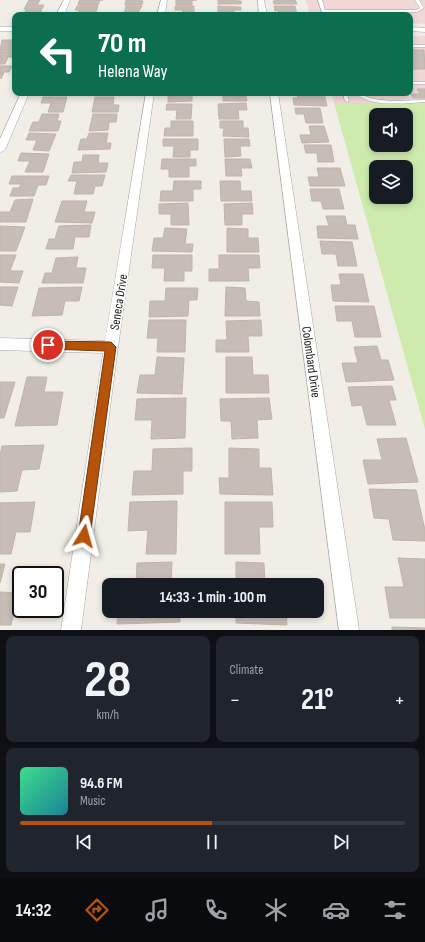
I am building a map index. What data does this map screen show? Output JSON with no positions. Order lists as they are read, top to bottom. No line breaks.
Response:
{"streets":{"street":["Seneca Drive","Colombard Drive"]},"page":{"turn":["70 m","Helena Way"],"limit":"30","trip":"14:33 · 1 min · 100 m","tile":[["28","km/h"],"Climate"],"heat":["−","21°","+"],"song":["94.6 FM","Music"],"tabs":"14:32"}}
